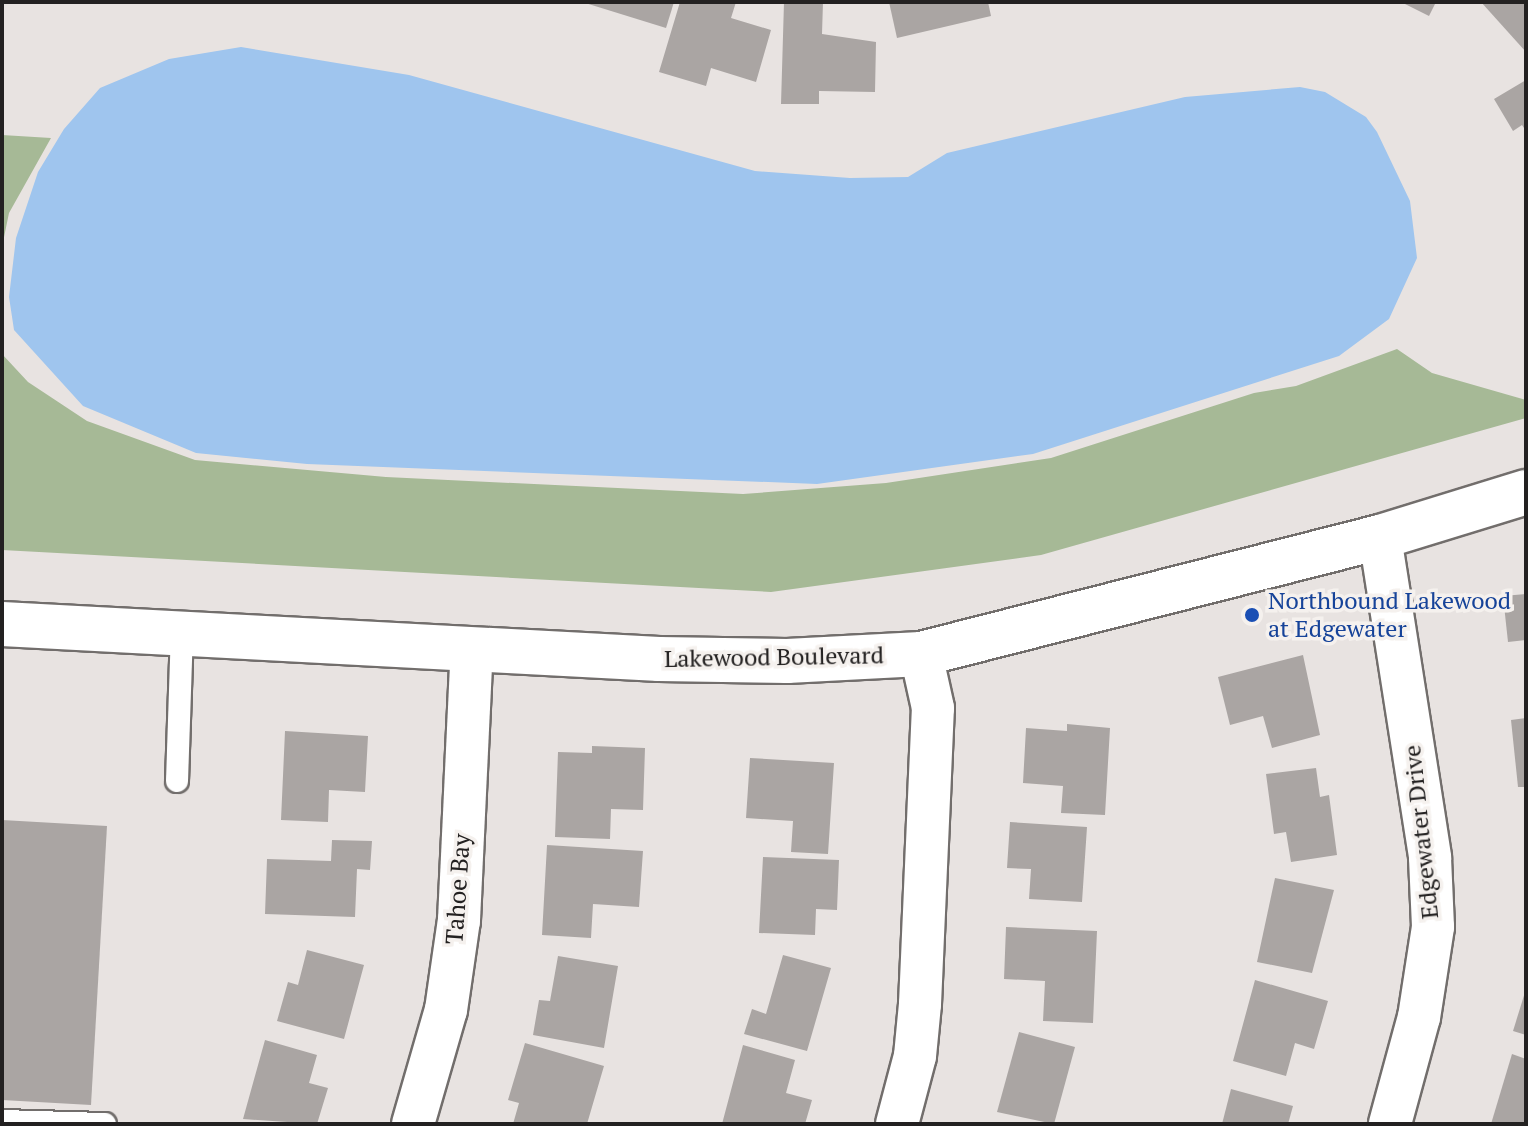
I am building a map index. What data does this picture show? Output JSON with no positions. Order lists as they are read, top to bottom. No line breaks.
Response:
{"streets":{"street":["Lakewood Boulevard","Edgewater Drive","Tahoe Bay"]},"crossings":[["Lakewood Boulevard","Edgewater Drive"],["Lakewood Boulevard","Tahoe Bay"]],"places":["Northbound Lakewood at Edgewater"]}
